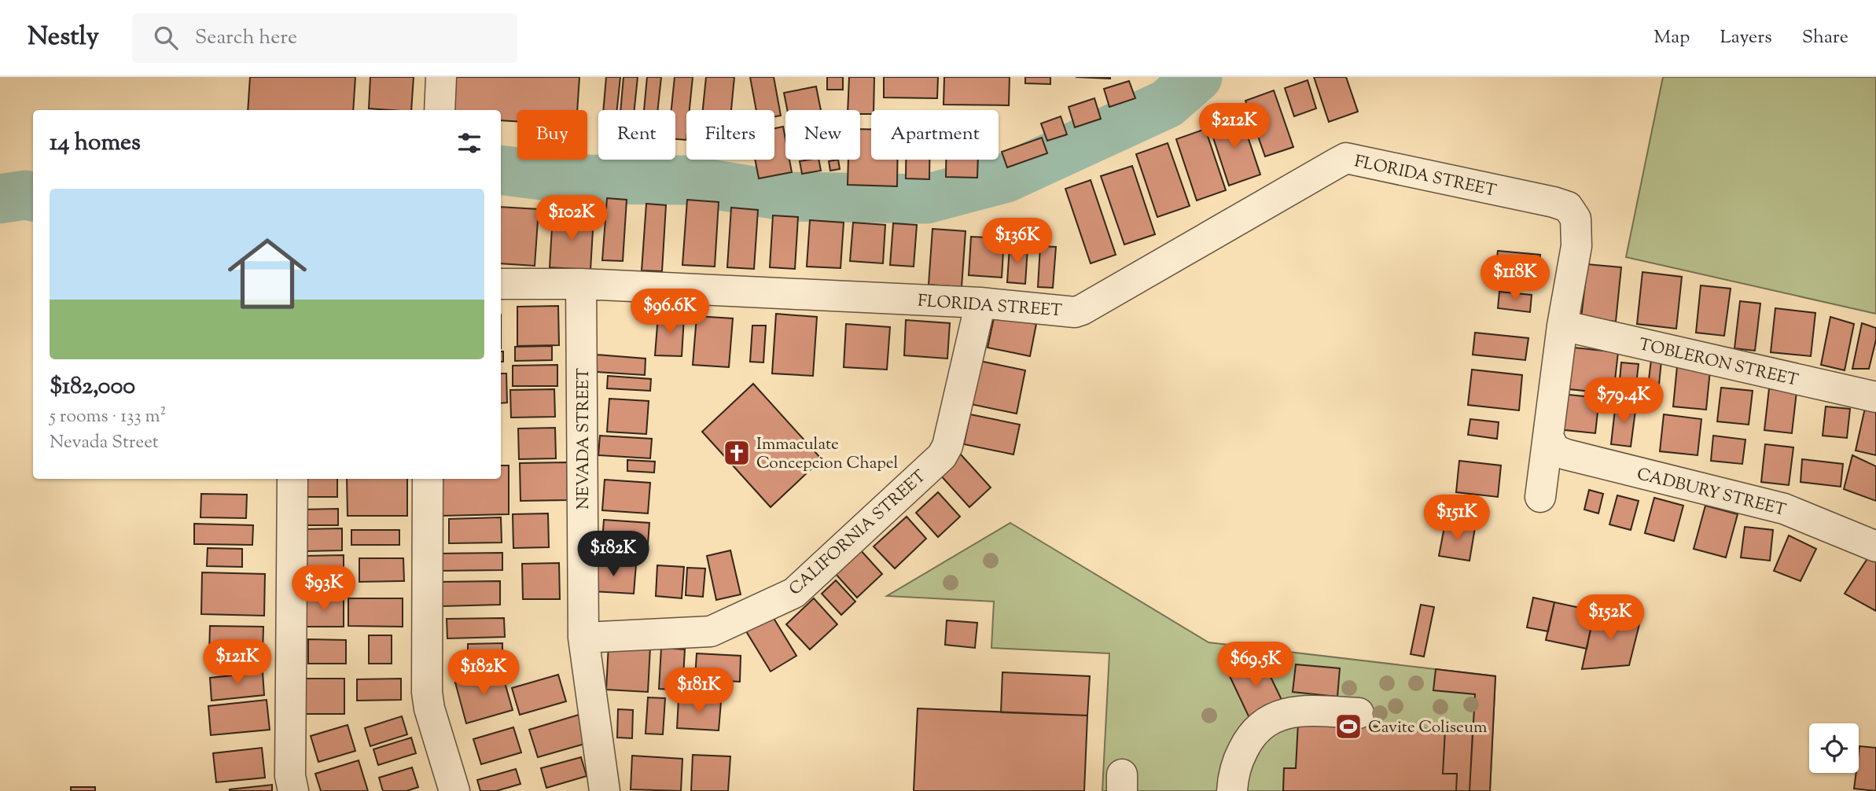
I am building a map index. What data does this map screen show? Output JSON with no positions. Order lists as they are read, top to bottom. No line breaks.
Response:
{"streets":{"street":["FLORIDA STREET","TOBLERON STREET","NEVADA STREET","CADBURY STREET","CALIFORNIA STREET"]},"crossings":[["FLORIDA STREET","TOBLERON STREET"],["FLORIDA STREET","NEVADA STREET"],["FLORIDA STREET","CALIFORNIA STREET"],["NEVADA STREET","CALIFORNIA STREET"]],"places":{"church":["Immaculate Concepcion Chapel"],"sports":["Cavite Coliseum"]},"page":{"header":"Nestly","search":"Search here","nav":["Map","Layers","Share"],"price":["$212K","$102K","$136K","$118K","$96.6K","$79.4K","$151K","$182K","$93K","$152K","$121K","$69.5K","$182K","$181K"],"chip":["Buy","Rent","Filters","New","Apartment"],"heading":"14 homes","list":[{"name":"$182,000","note":"5 rooms · 133 m² · Nevada Street"}]}}
